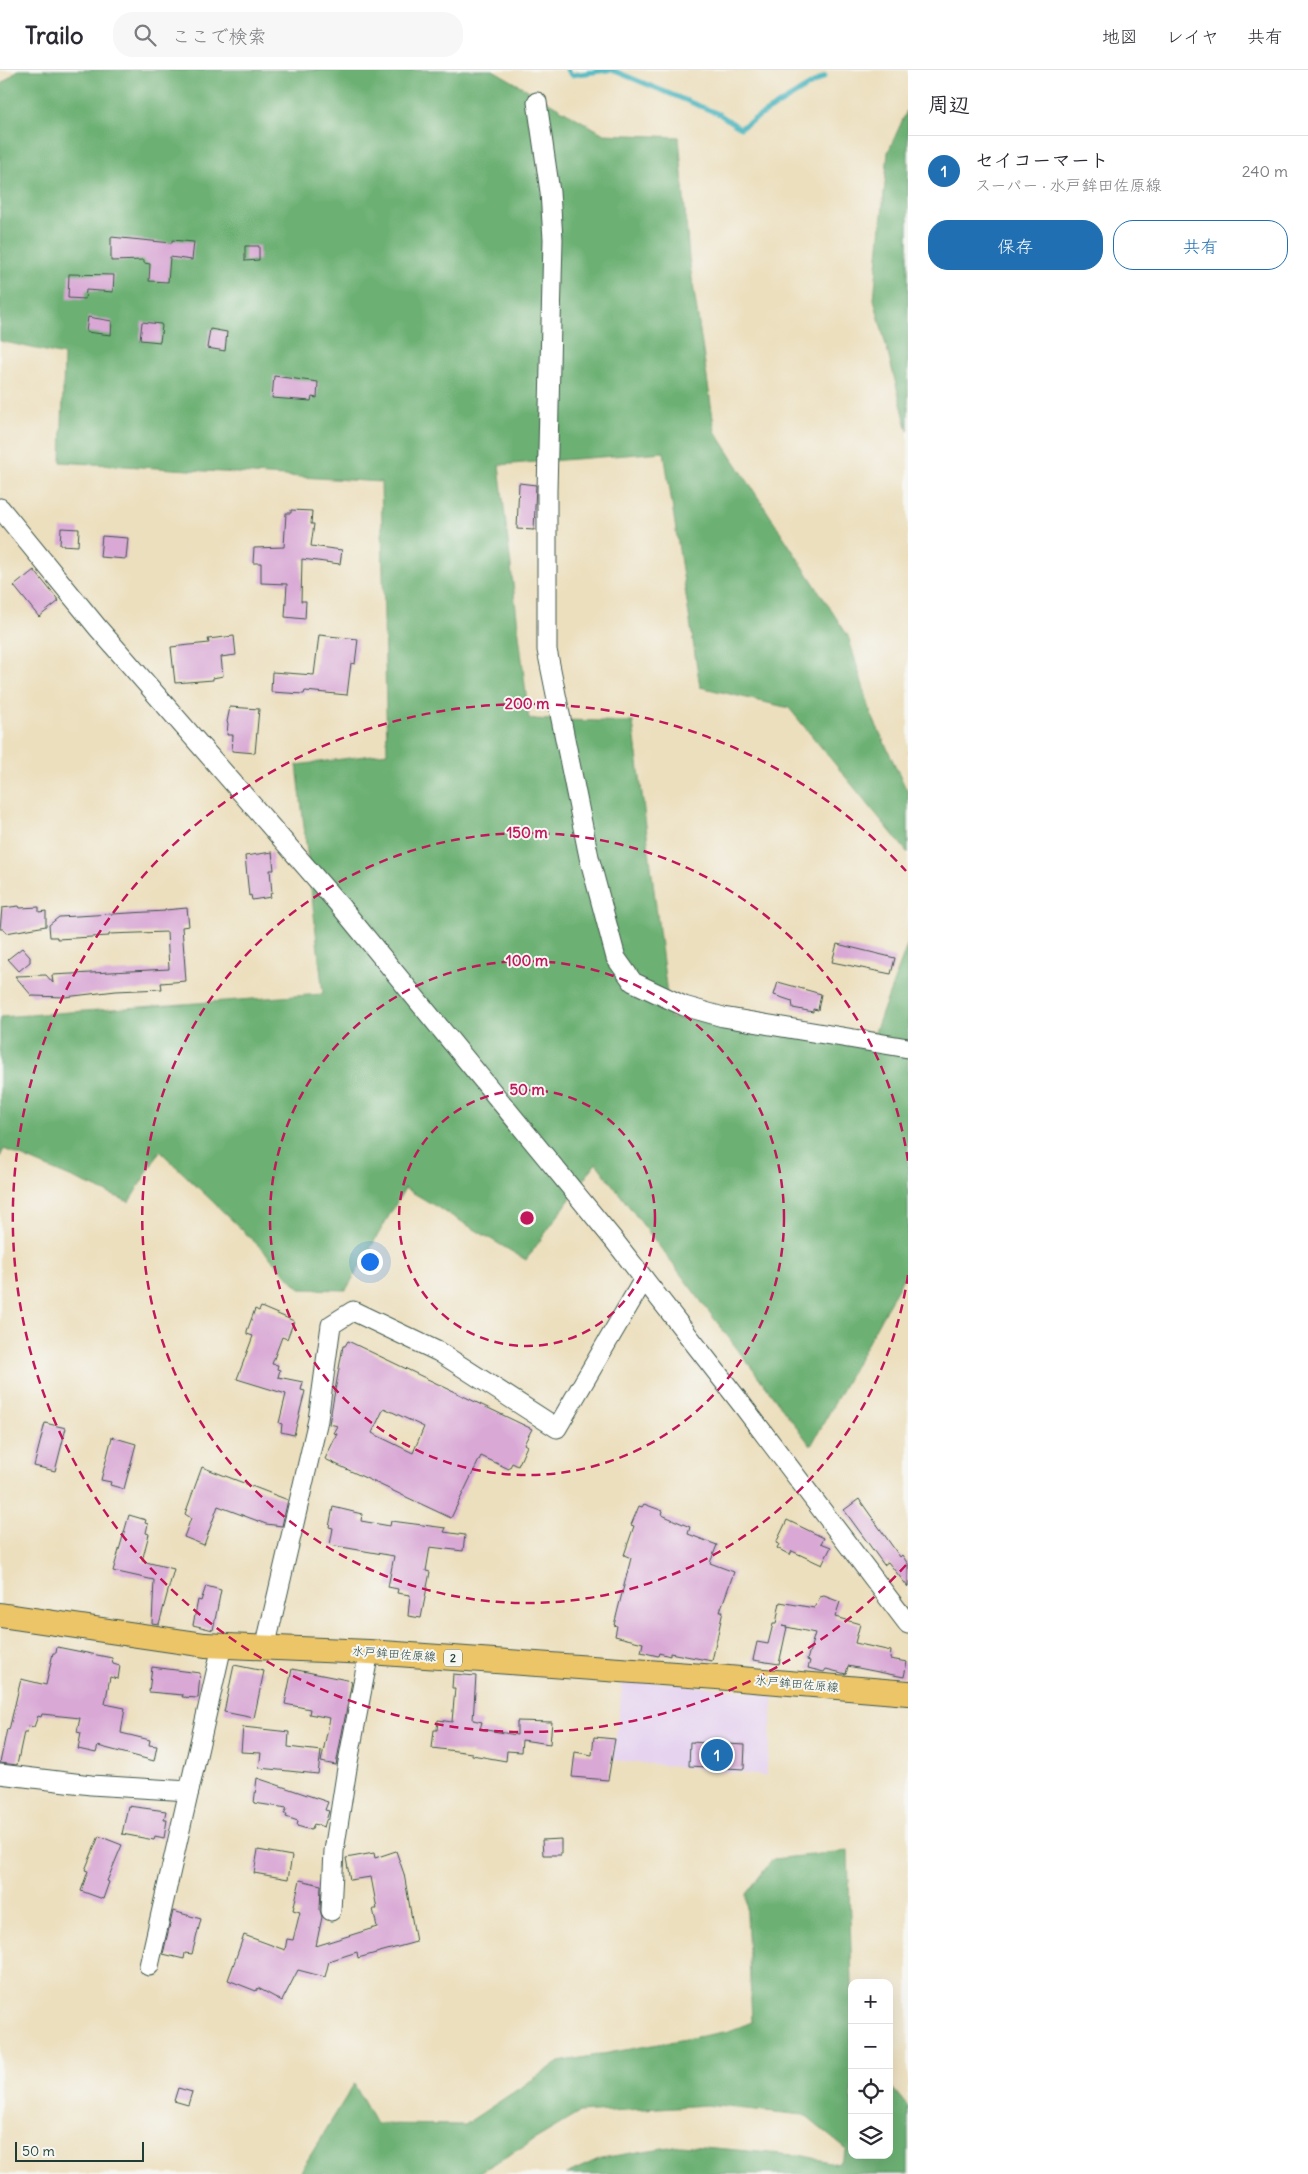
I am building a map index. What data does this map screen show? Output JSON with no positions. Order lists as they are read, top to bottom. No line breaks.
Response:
{"streets":{"main road":["水戸鉾田佐原線","2"]},"scale_bar":"50 m","page":{"header":"Trailo","search":"ここで検索","nav":["地図","レイヤ","共有"],"heading":"周辺","list":[{"mark":"1","name":"セイコーマート","note":"スーパー · 水戸鉾田佐原線","value":"240 m"}],"buttons":["保存","共有"],"pins":"1","map_buttons":["+","−"],"scale":"50 m"},"rings":["200 m","150 m","100 m","50 m"]}
